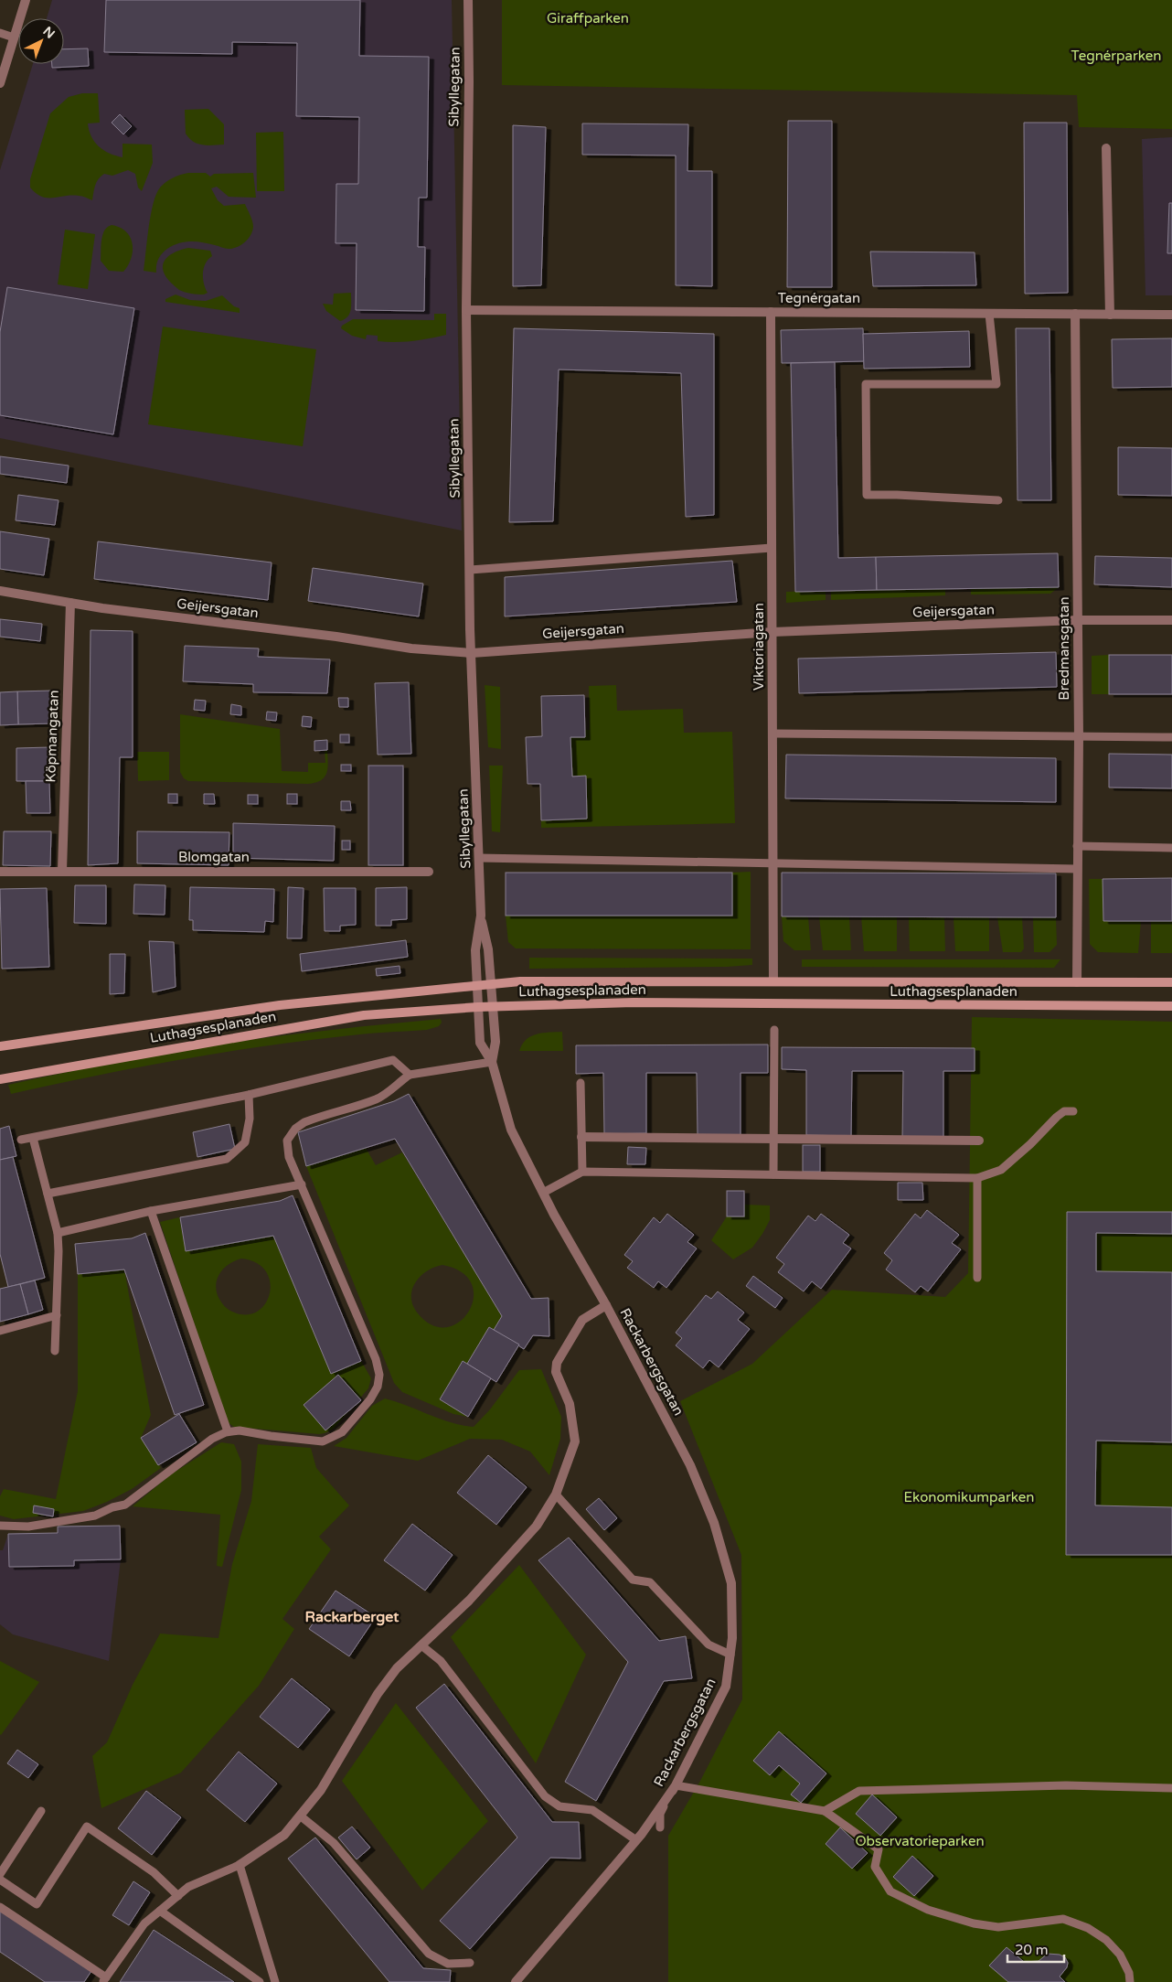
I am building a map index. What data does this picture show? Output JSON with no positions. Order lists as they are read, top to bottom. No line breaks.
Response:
{"streets":{"main road":["Luthagsesplanaden"],"street":["Sibyllegatan","Tegnérgatan","Geijersgatan","Viktoriagatan","Bredmansgatan","Köpmangatan","Blomgatan","Rackarbergsgatan"]},"crossings":[["Sibyllegatan","Tegnérgatan"],["Sibyllegatan","Geijersgatan"],["Sibyllegatan","Luthagsesplanaden"],["Sibyllegatan","Rackarbergsgatan"],["Tegnérgatan","Viktoriagatan"],["Tegnérgatan","Bredmansgatan"],["Geijersgatan","Viktoriagatan"],["Geijersgatan","Bredmansgatan"],["Geijersgatan","Köpmangatan"],["Viktoriagatan","Luthagsesplanaden"],["Bredmansgatan","Luthagsesplanaden"],["Köpmangatan","Blomgatan"],["Luthagsesplanaden","Rackarbergsgatan"]],"districts":["Rackarberget"],"parks":["Giraffparken","Tegnérparken","Ekonomikumparken","Observatorieparken"],"scale_bar":"20 m","north":"top right"}
